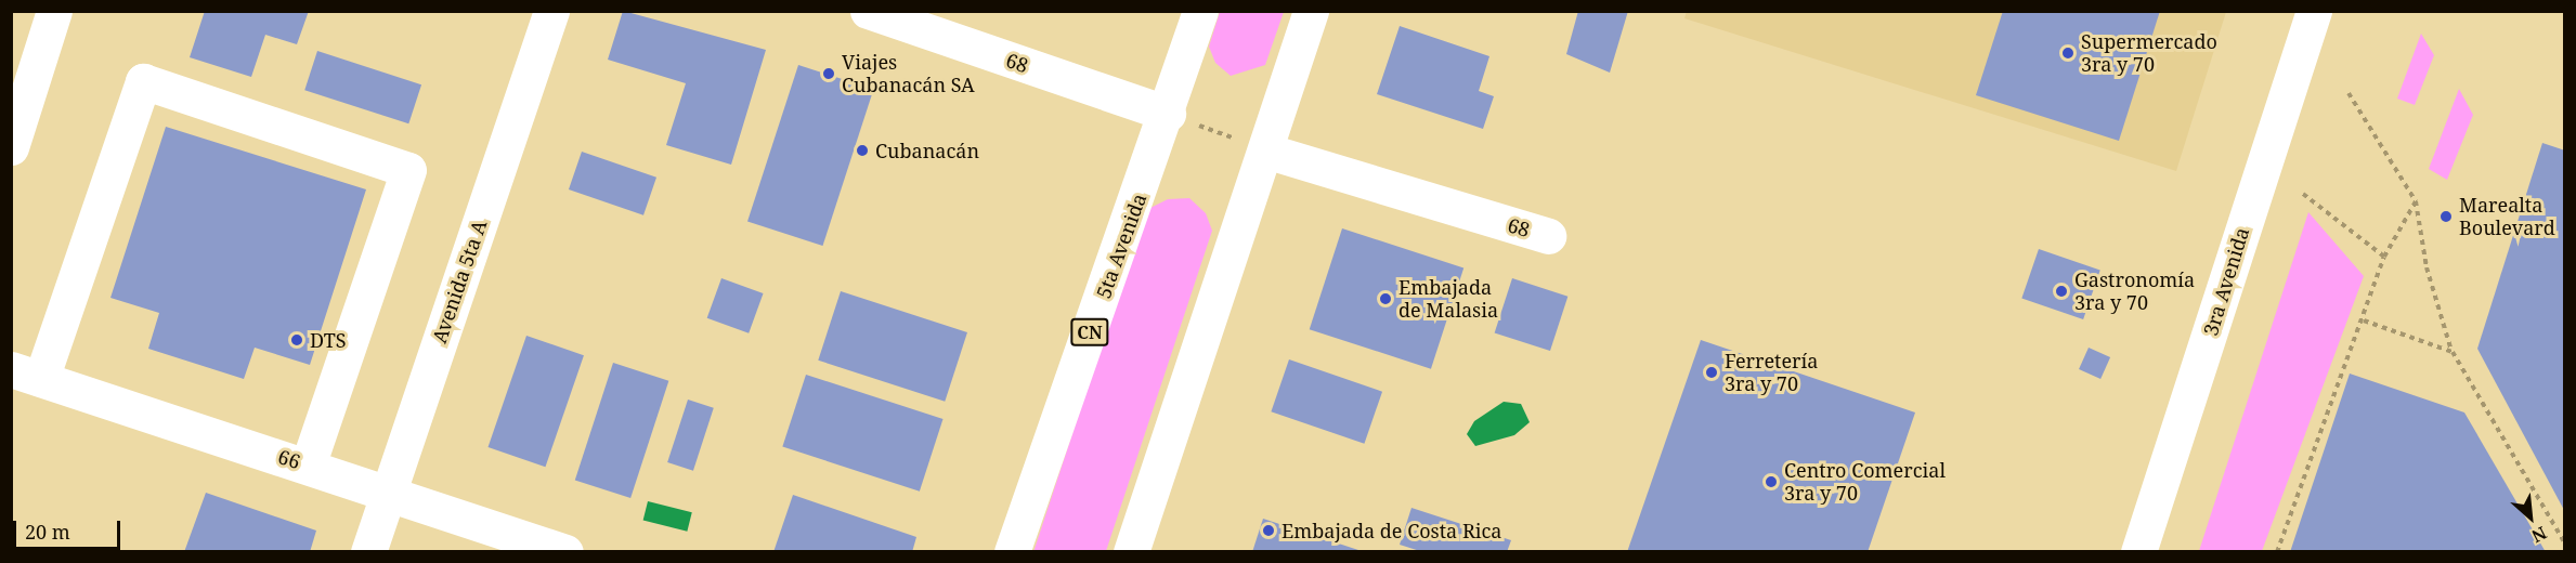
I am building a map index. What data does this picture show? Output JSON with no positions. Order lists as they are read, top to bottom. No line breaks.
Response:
{"streets":{"main road":["68","5ta Avenida","Avenida 5ta A","3ra Avenida","CN","66"]},"crossings":[["68","5ta Avenida"],["Avenida 5ta A","66"]],"places":["Supermercado 3ra y 70","Viajes Cubanacán SA","Cubanacán","Marealta Boulevard","Gastronomía 3ra y 70","Embajada de Malasia","DTS","Ferretería 3ra y 70","Centro Comercial 3ra y 70","Embajada de Costa Rica"],"scale_bar":"20 m","north":"bottom right"}
